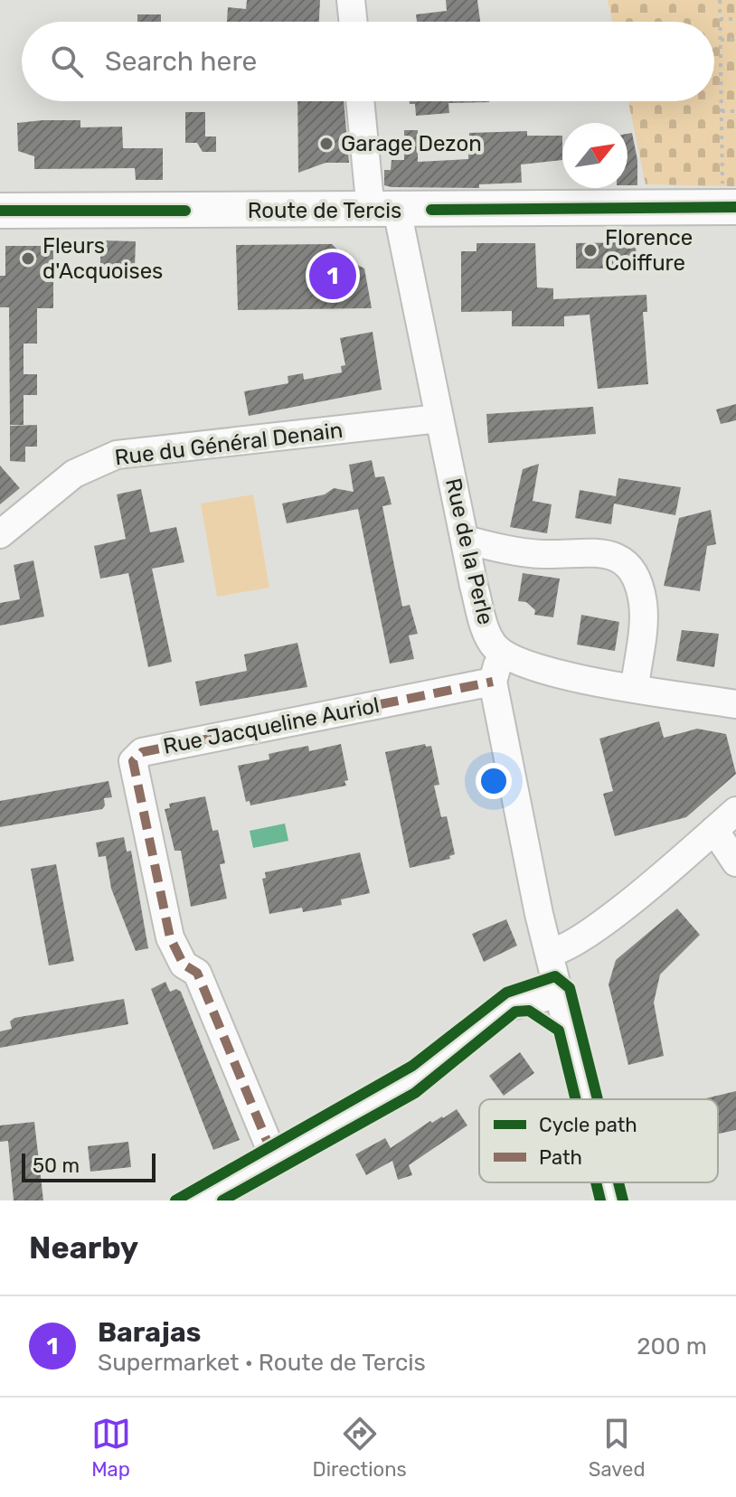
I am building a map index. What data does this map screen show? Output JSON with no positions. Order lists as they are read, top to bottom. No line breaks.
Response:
{"streets":{"main road":["Route de Tercis"],"street":["Rue du Général Denain","Rue de la Perle","Rue Jacqueline Auriol"]},"crossings":[["Route de Tercis","Rue de la Perle"],["Rue du Général Denain","Rue de la Perle"]],"places":["Garage Dezon","Florence Coiffure","Fleurs d'Acquoises"],"legend":["Cycle path","Path"],"scale_bar":"50 m","north":"top right","page":{"search":"Search here","pins":"1","scale":"50 m","heading":"Nearby","list":[{"mark":"1","name":"Barajas","note":"Supermarket · Route de Tercis","value":"200 m"}],"nav":["Map","Directions","Saved"]}}
